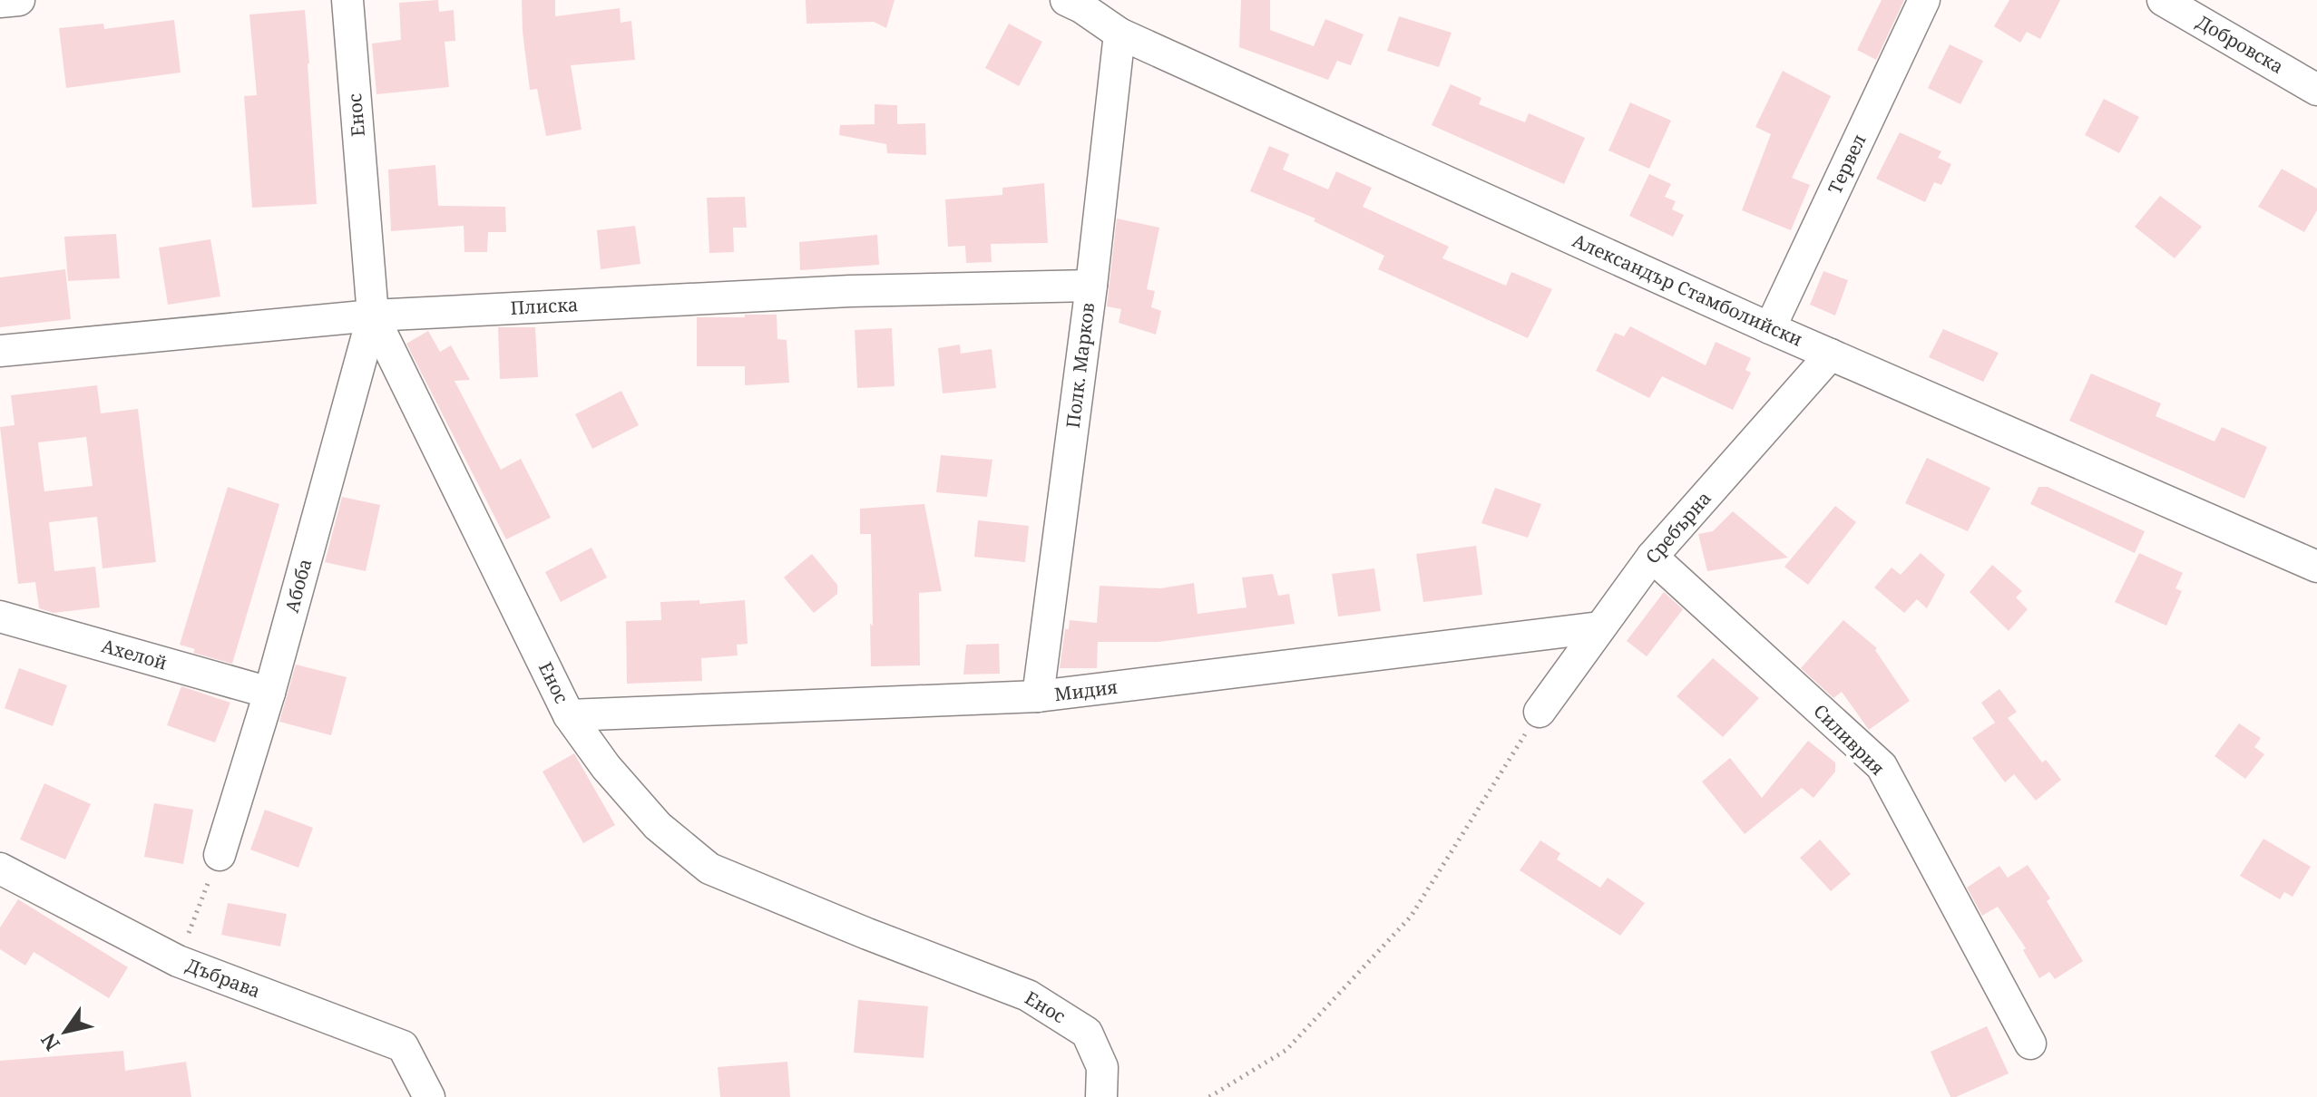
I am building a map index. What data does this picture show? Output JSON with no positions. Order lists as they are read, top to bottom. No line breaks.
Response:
{"streets":{"street":["Добровска","Енос","Тервел","Александър Стамболийски","Плиска","Полк. Марков","Сребърна","Абоба","Ахелой","Мидия","Силиврия","Дъбрава"]},"crossings":[["Енос","Плиска"],["Енос","Абоба"],["Енос","Мидия"],["Тервел","Александър Стамболийски"],["Александър Стамболийски","Полк. Марков"],["Александър Стамболийски","Сребърна"],["Плиска","Полк. Марков"],["Плиска","Абоба"],["Полк. Марков","Мидия"],["Сребърна","Мидия"],["Сребърна","Силиврия"],["Абоба","Ахелой"]],"north":"bottom left"}
